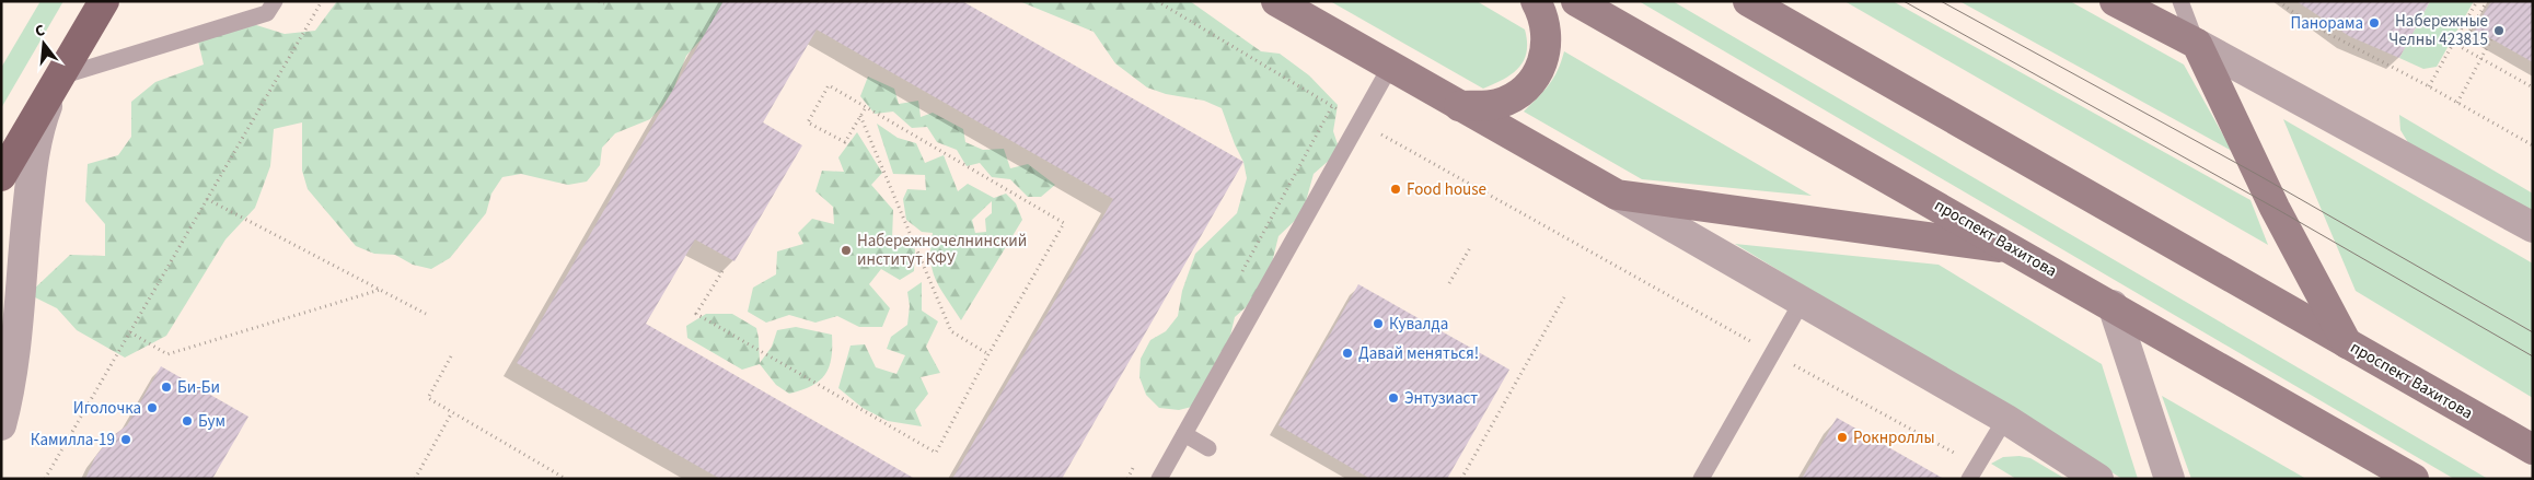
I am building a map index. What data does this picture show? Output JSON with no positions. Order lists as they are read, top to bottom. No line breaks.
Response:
{"streets":{"main road":["проспект Вахитова"]},"places":["Панорама","Набережные Челны 423815","Food house","Набережночелнинский институт КФУ","Кувалда","Давай меняться!","Би-Би","Энтузиаст","Иголочка","Бум","Рокнроллы","Камилла-19"],"north":"top"}
